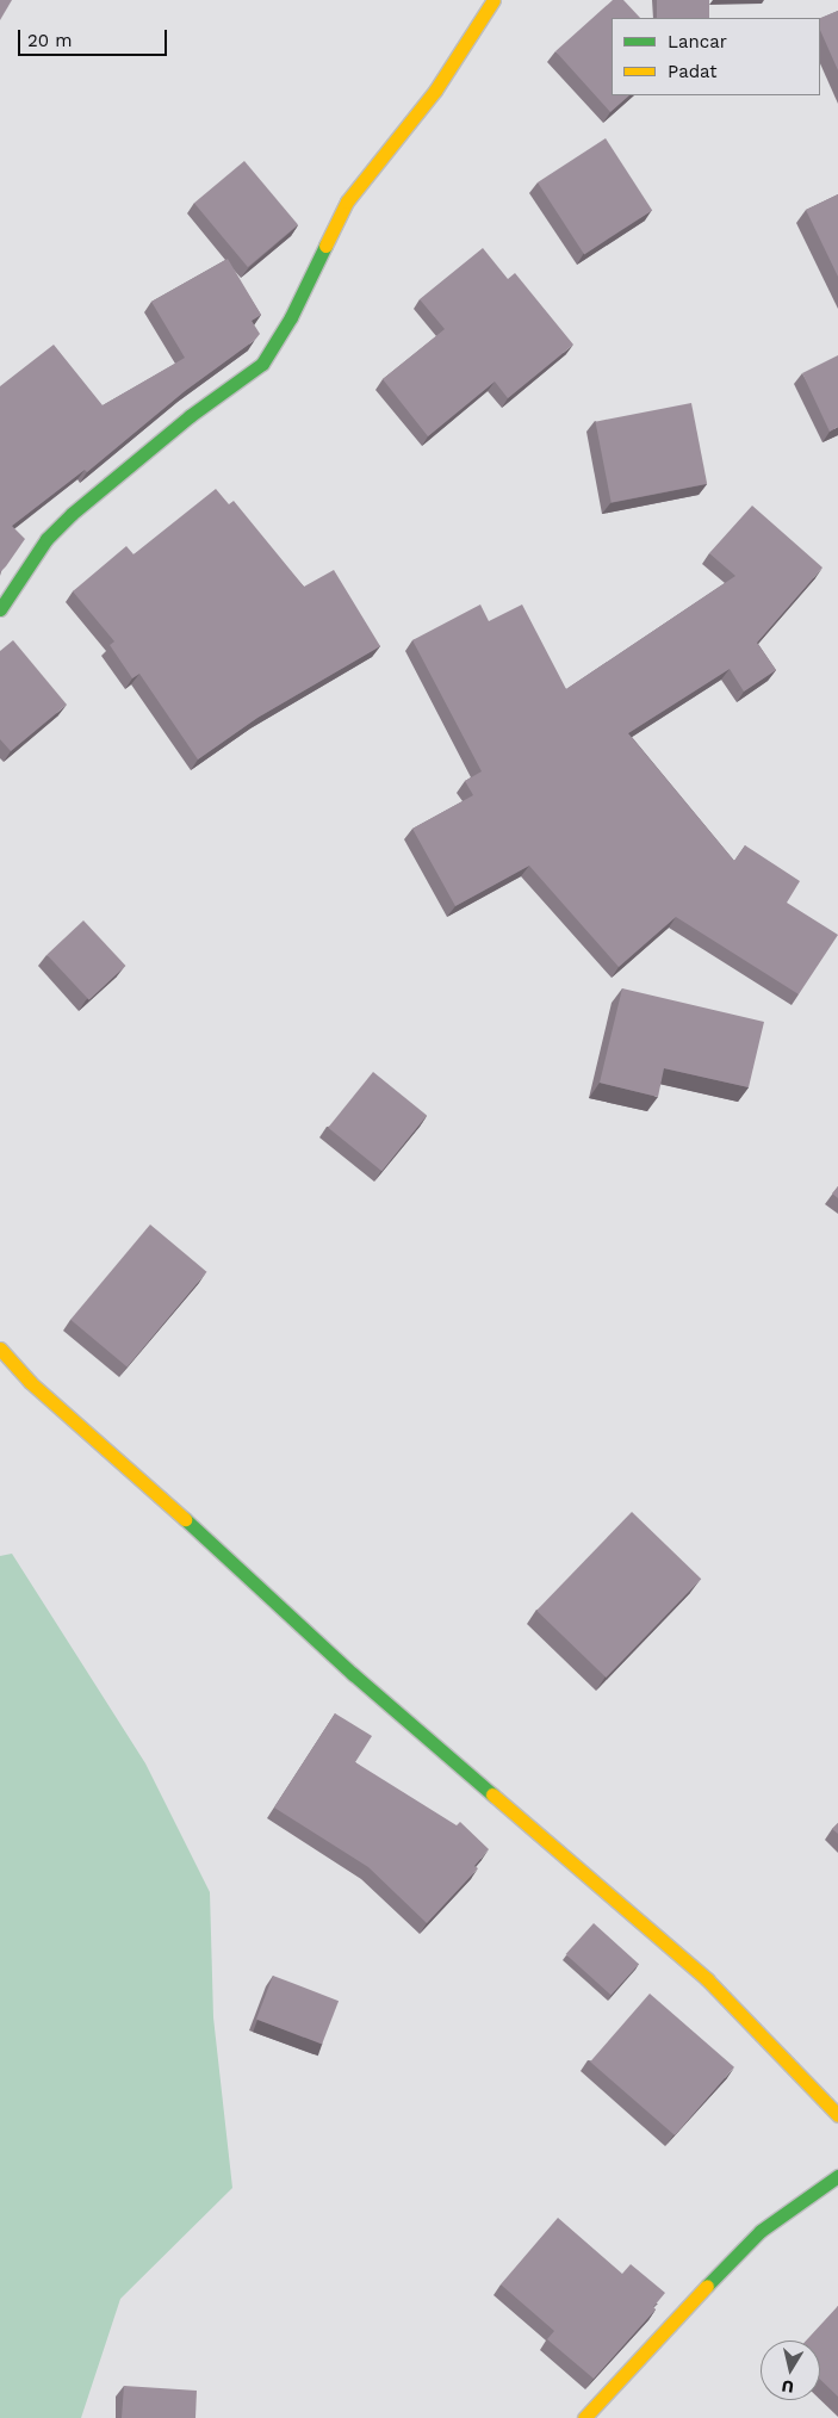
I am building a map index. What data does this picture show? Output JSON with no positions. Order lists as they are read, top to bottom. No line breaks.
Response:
{"legend":["Lancar","Padat"],"scale_bar":"20 m","north":"bottom"}
